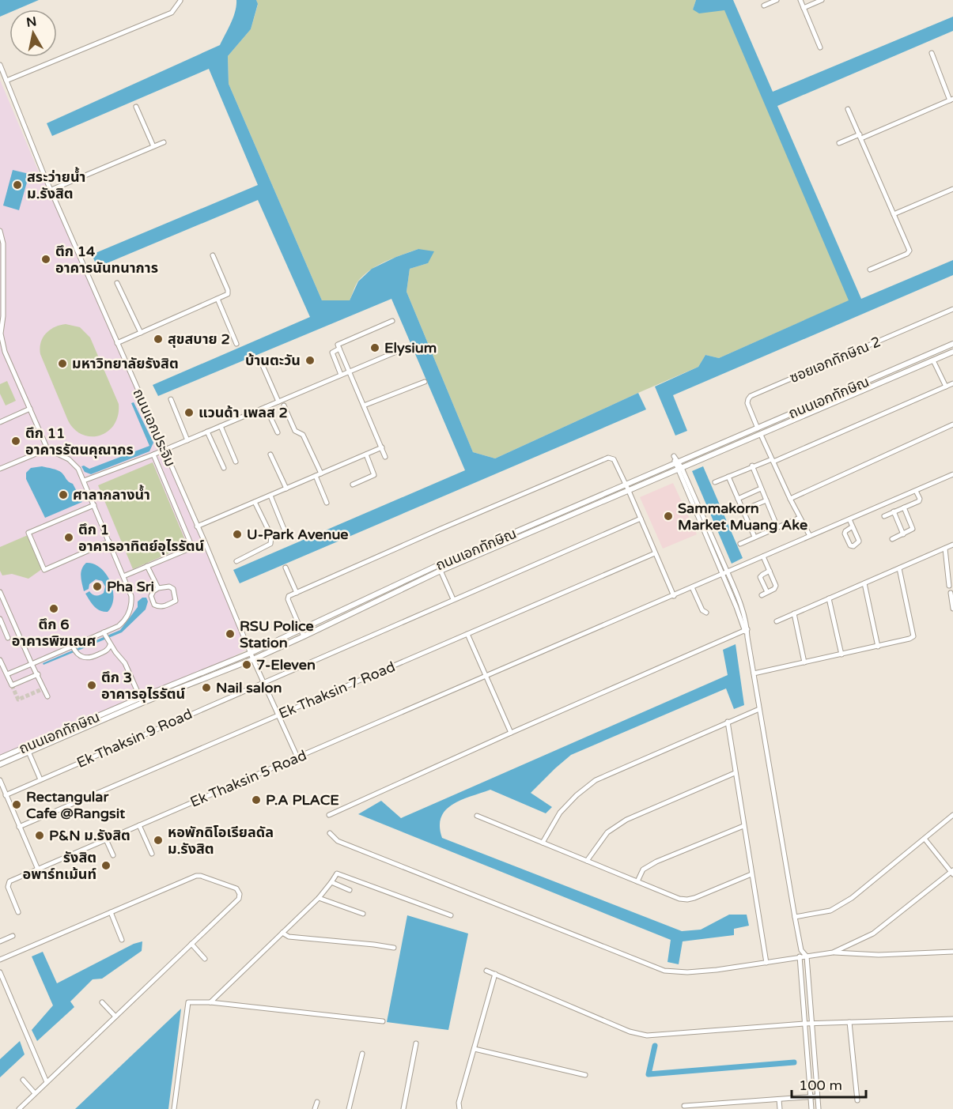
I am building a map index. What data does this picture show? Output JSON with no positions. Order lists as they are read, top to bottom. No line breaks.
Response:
{"streets":{"street":["ซอยเอกทักษิณ 2","ถนนเอกทักษิณ","ถนนเอกประจิม","Ek Thaksin 7 Road","Ek Thaksin 9 Road","Ek Thaksin 5 Road"]},"crossings":[["ซอยเอกทักษิณ 2","ถนนเอกทักษิณ"],["ถนนเอกทักษิณ","ถนนเอกประจิม"],["ถนนเอกประจิม","Ek Thaksin 7 Road"],["ถนนเอกประจิม","Ek Thaksin 9 Road"],["ถนนเอกประจิม","Ek Thaksin 5 Road"]],"places":["สระว่ายน้ำ ม.รังสิต","ตึก 14 อาคารนันทนาการ","สุขสบาย 2","Elysium","บ้านตะวัน","มหาวิทยาลัยรังสิต","แวนด้า เพลส 2","ตึก 11 อาคารรัตนคุณากร","ศาลากลางน้ำ","Sammakorn Market Muang Ake","U-Park Avenue","ตึก 1 อาคารอาทิตย์อุไรรัตน์","Pha Sri","ตึก 6 อาคารพิฆเณศ","RSU Police Station","7-Eleven","ตึก 3 อาคารอุไรรัตน์","Nail salon","P.A PLACE","Rectangular Cafe @Rangsit","P&N ม.รังสิต","หอพักดิโอเรียลดัล ม.รังสิต","รังสิต อพาร์ทเม้นท์"],"scale_bar":"100 m","north":"top"}
